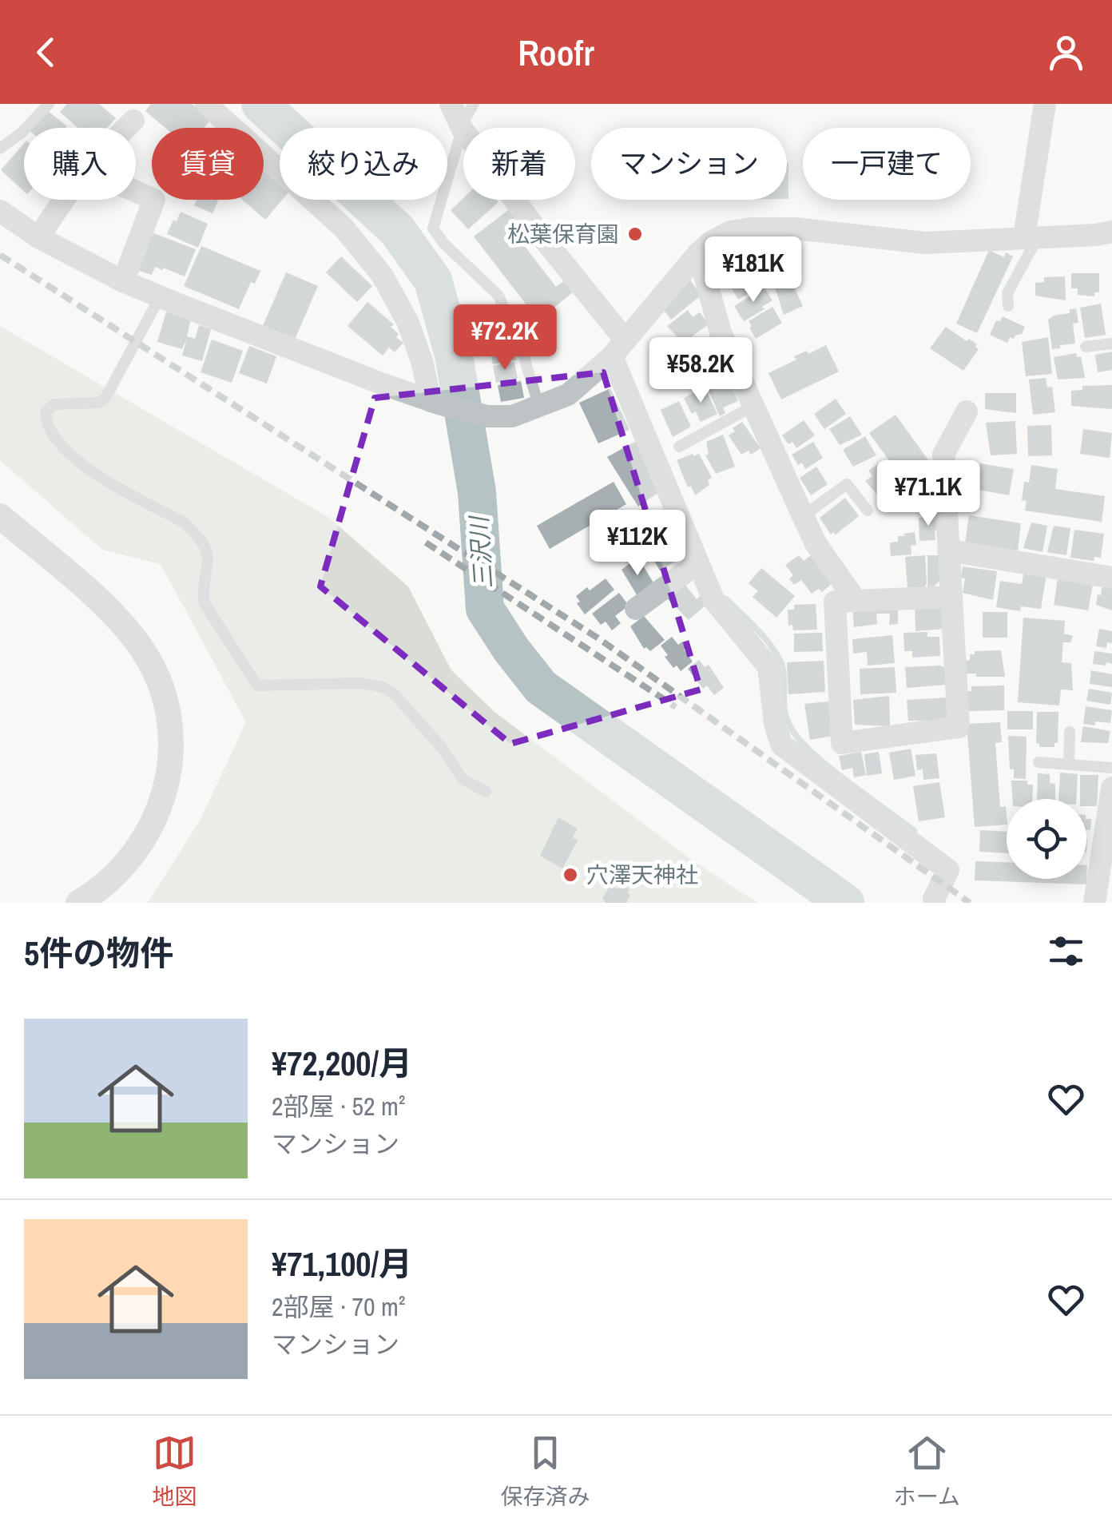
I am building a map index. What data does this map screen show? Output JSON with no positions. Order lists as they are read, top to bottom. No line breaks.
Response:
{"water":["三沢川"],"places":["松葉保育園","穴澤天神社"],"page":{"header":"Roofr","chip":["購入","賃貸","絞り込み","新着","マンション","一戸建て"],"price":["¥181K","¥72.2K","¥58.2K","¥71.1K","¥112K"],"heading":"5件の物件","list":[{"name":"¥72,200/月","note":"2部屋 · 52 m² · マンション"},{"name":"¥71,100/月","note":"2部屋 · 70 m² · マンション"}],"tabs":["地図","保存済み","ホーム"]}}
